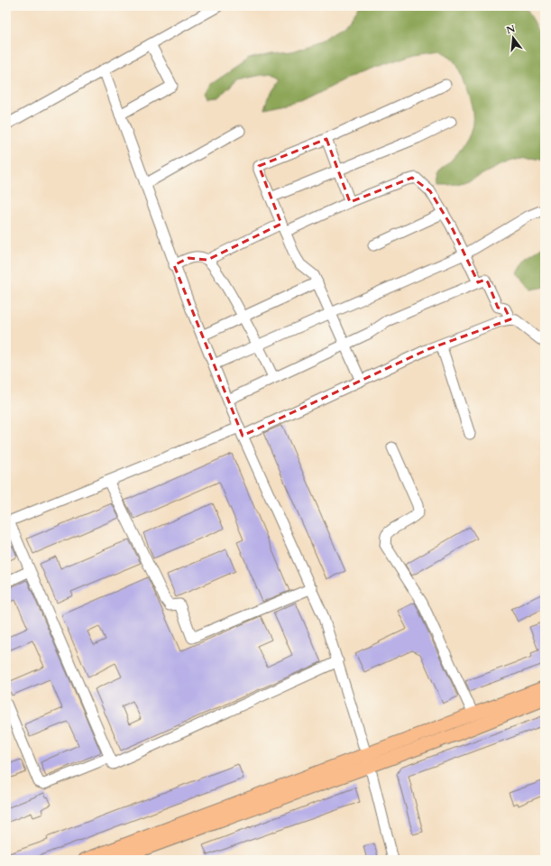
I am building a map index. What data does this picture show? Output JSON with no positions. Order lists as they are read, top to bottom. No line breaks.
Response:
{"north":"top"}
